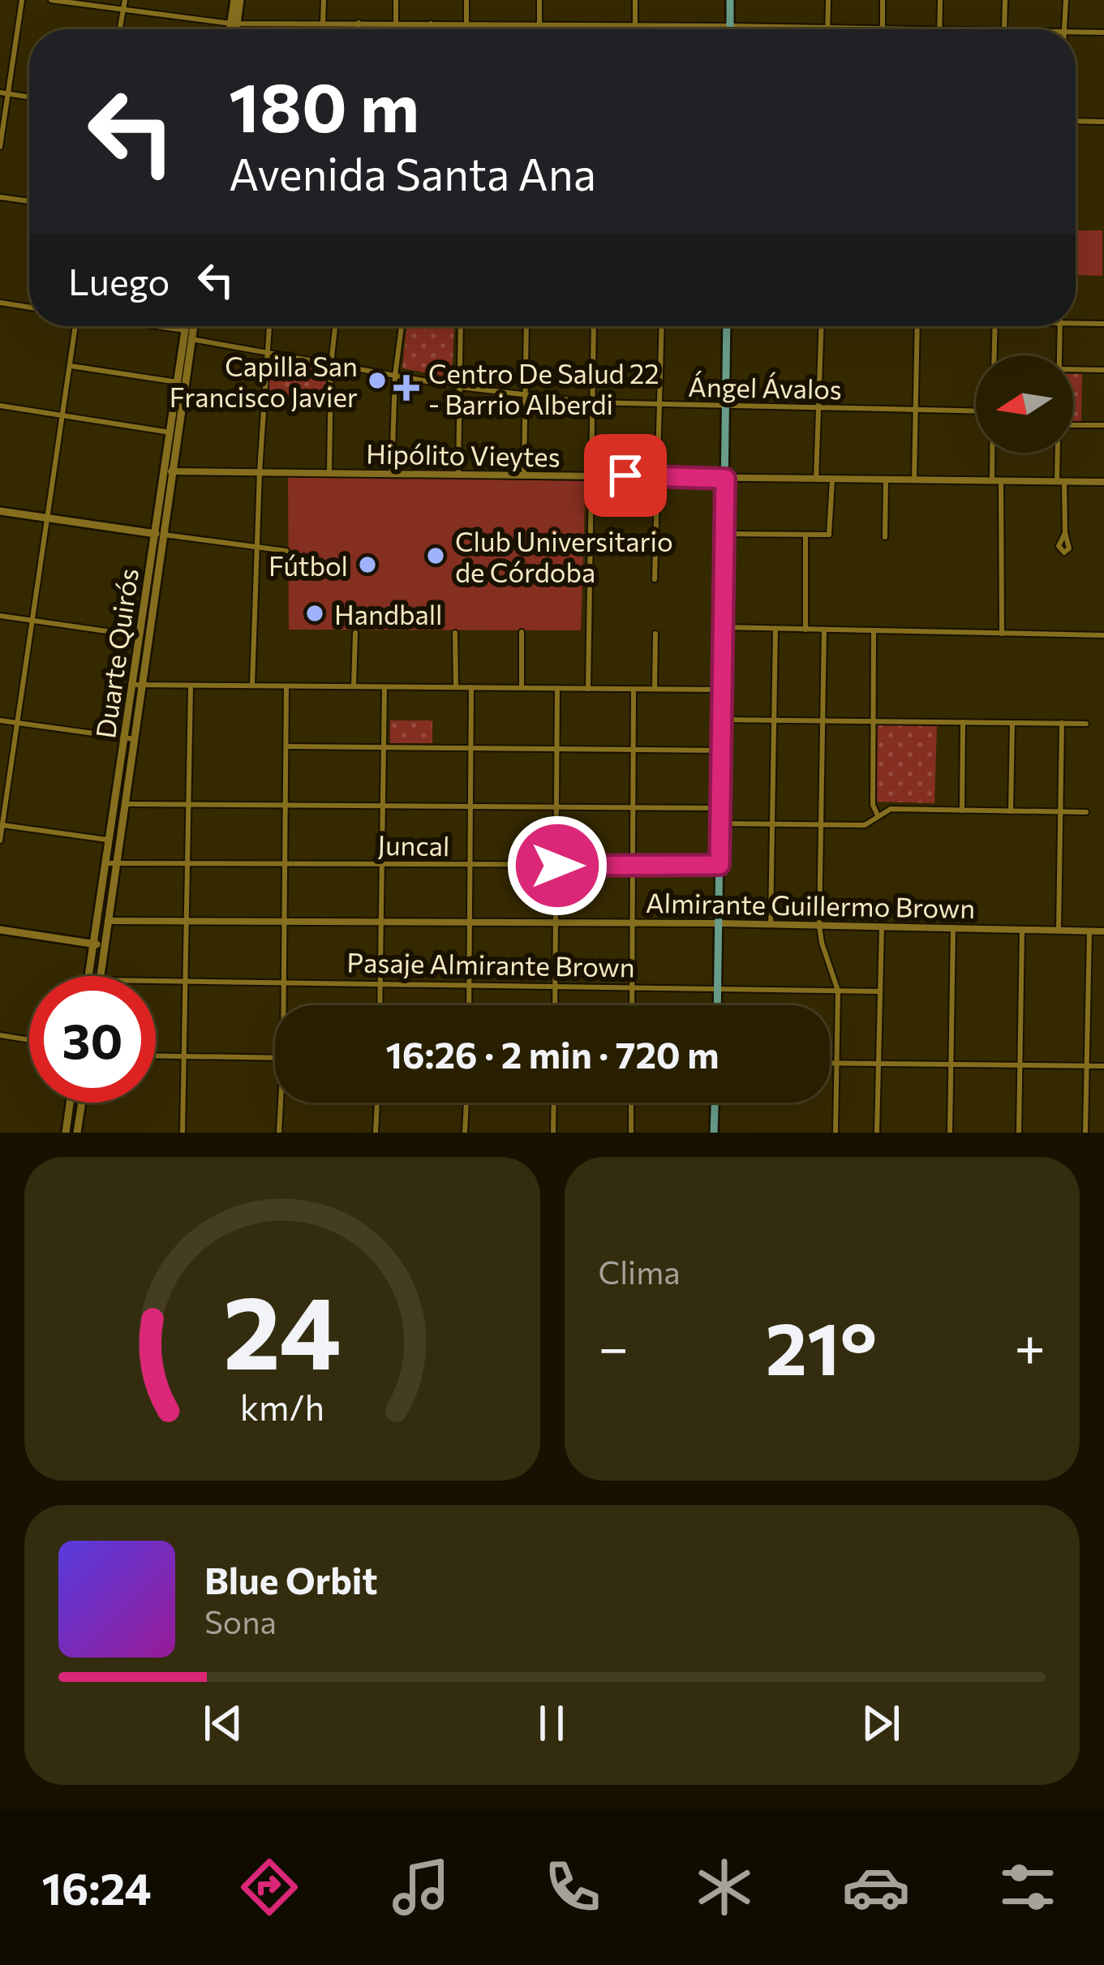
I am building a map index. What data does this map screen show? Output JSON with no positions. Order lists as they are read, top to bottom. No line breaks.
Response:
{"streets":{"main road":["Duarte Quirós"],"street":["Ángel Ávalos","Hipólito Vieytes","Juncal","Almirante Guillermo Brown","Pasaje Almirante Brown"]},"crossings":[["Ángel Ávalos","Duarte Quirós"],["Hipólito Vieytes","Duarte Quirós"],["Duarte Quirós","Juncal"],["Duarte Quirós","Almirante Guillermo Brown"]],"places":{"other":["Capilla San Francisco Javier","Club Universitario de Córdoba","Fútbol","Handball"],"health":["Centro De Salud 22 - Barrio Alberdi"]},"north":"left","page":{"turn":["180 m","Avenida Santa Ana"],"then":"Luego","limit":"30","trip":"16:26 · 2 min · 720 m","tile":"Clima","heat":["−","21°","+"],"song":["Blue Orbit","Sona"],"tabs":"16:24","gauge":["24","km/h"]}}
